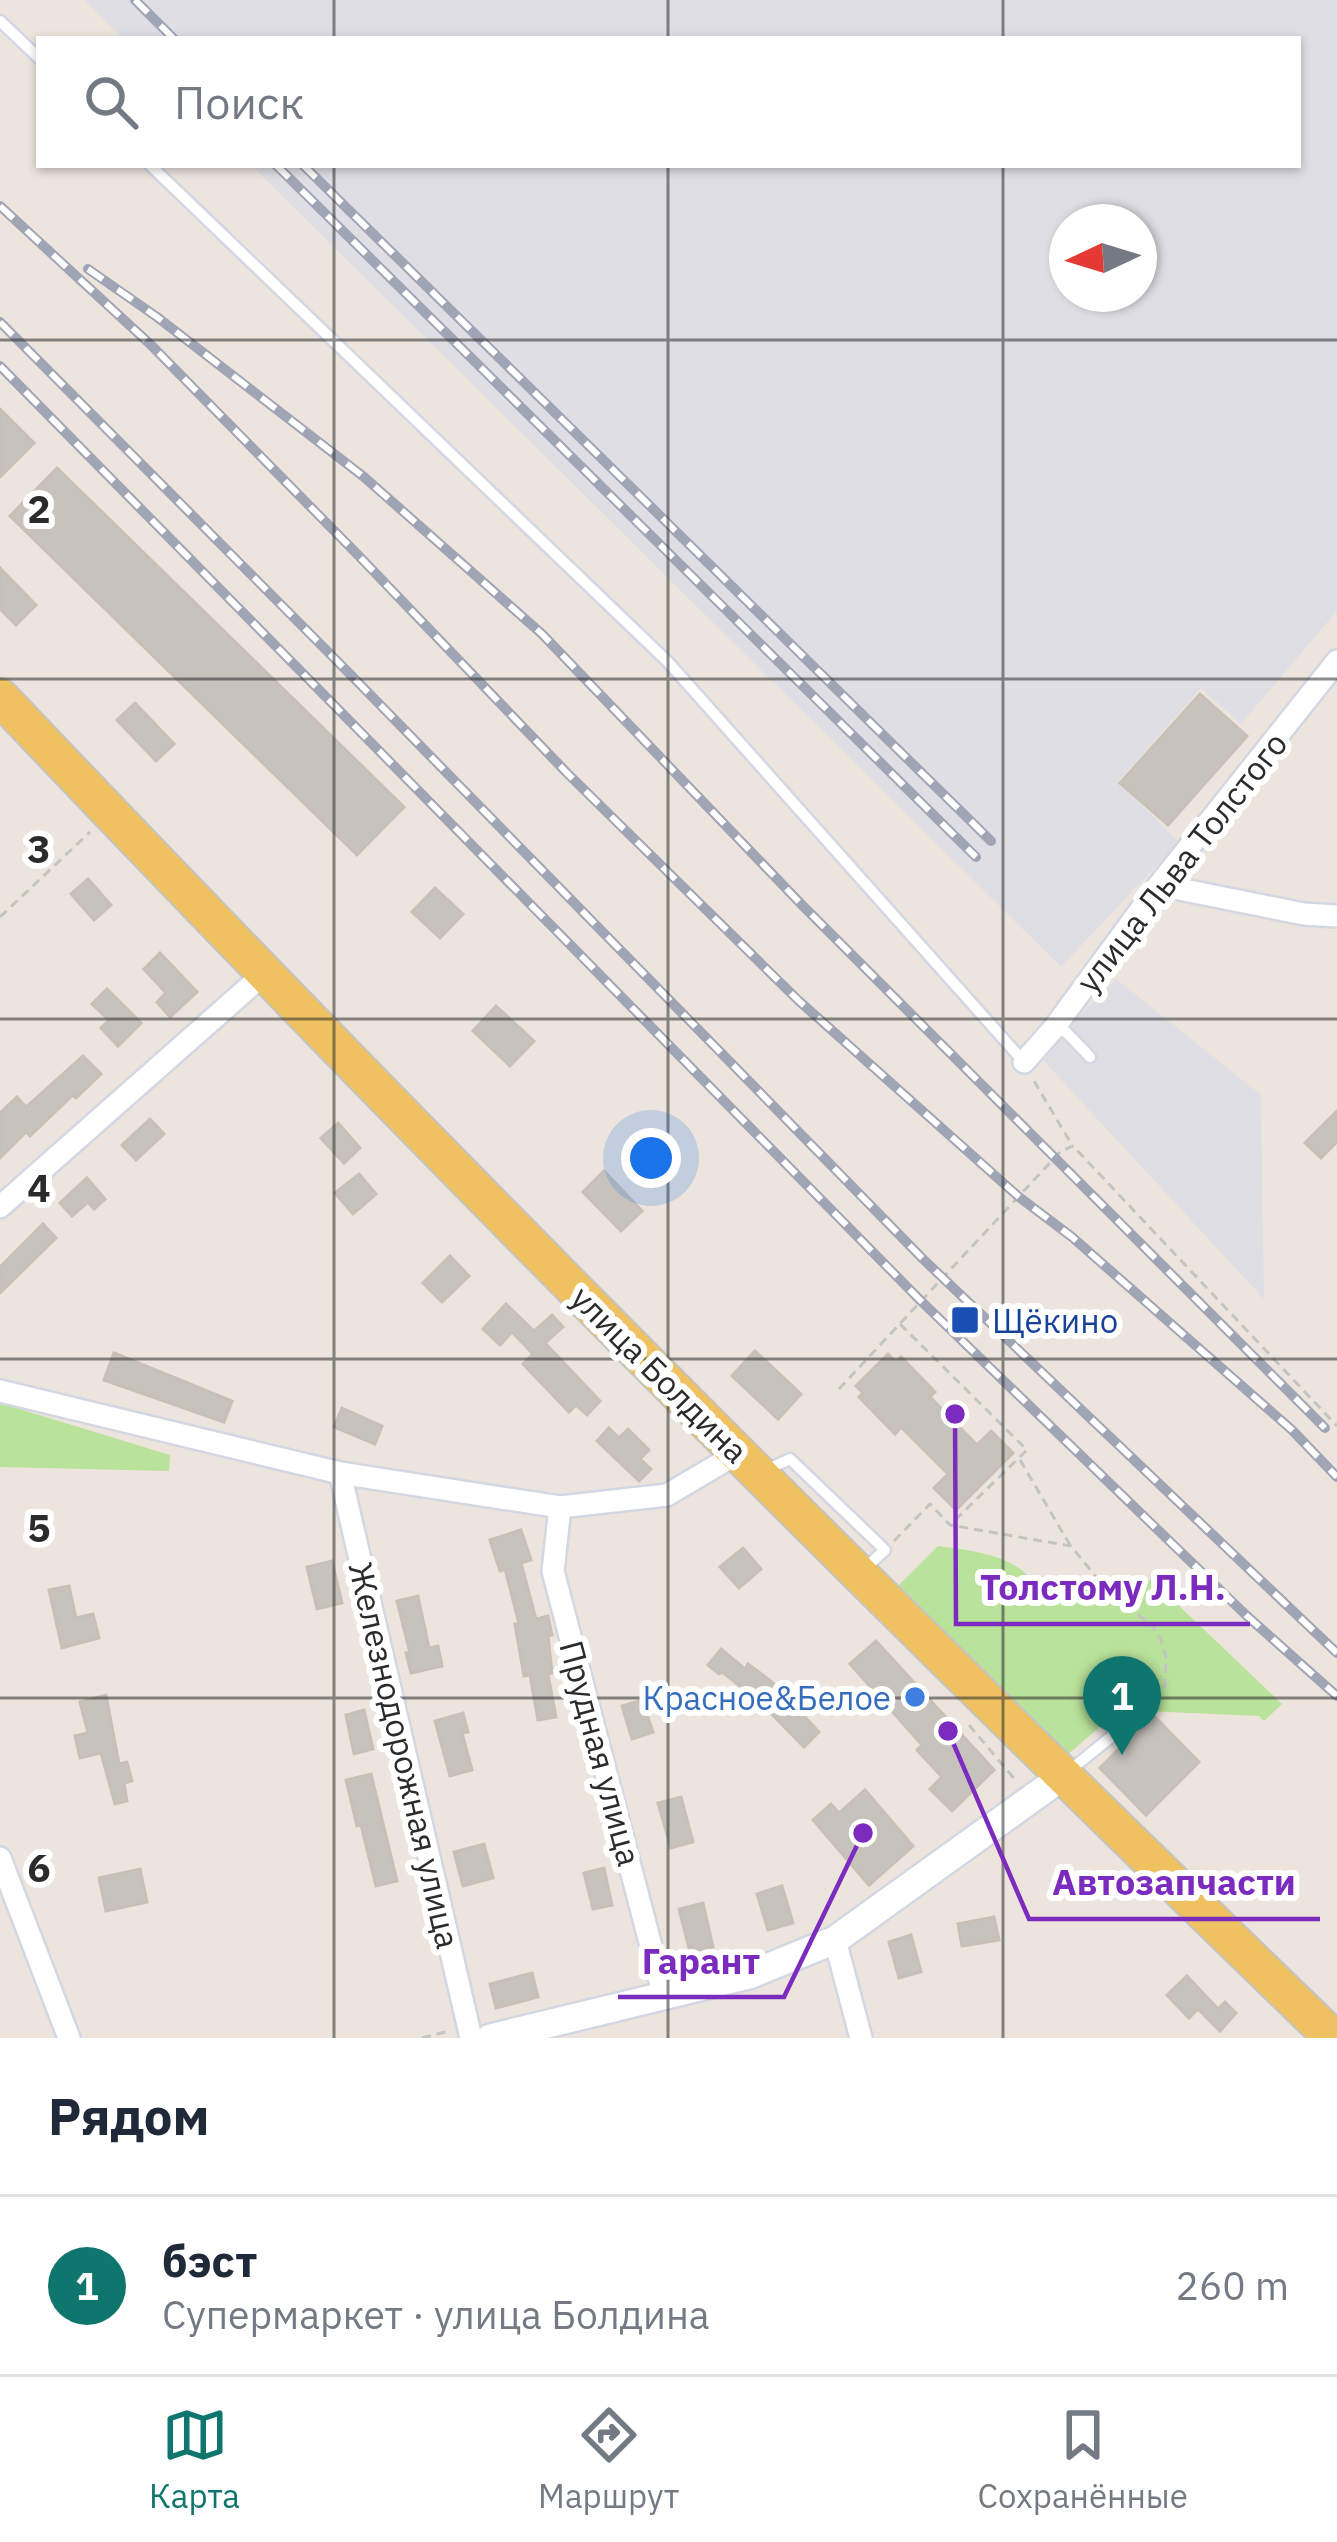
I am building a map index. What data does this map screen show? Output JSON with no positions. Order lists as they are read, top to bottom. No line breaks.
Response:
{"streets":{"main road":["улица Болдина"],"street":["улица Льва Толстого","Прудная улица","Железнодорожная улица"]},"places":{"transit":["Щёкино"],"other":["Толстому Л.Н.","Красное&Белое","Автозапчасти","Гарант"]},"north":"left","page":{"search":"Поиск","pins":"1","heading":"Рядом","list":[{"mark":"1","name":"бэст","note":"Супермаркет · улица Болдина","value":"260 m"}],"nav":["Карта","Маршрут","Сохранённые"]},"grid":{"rows":["2","3","4","5","6"]}}
